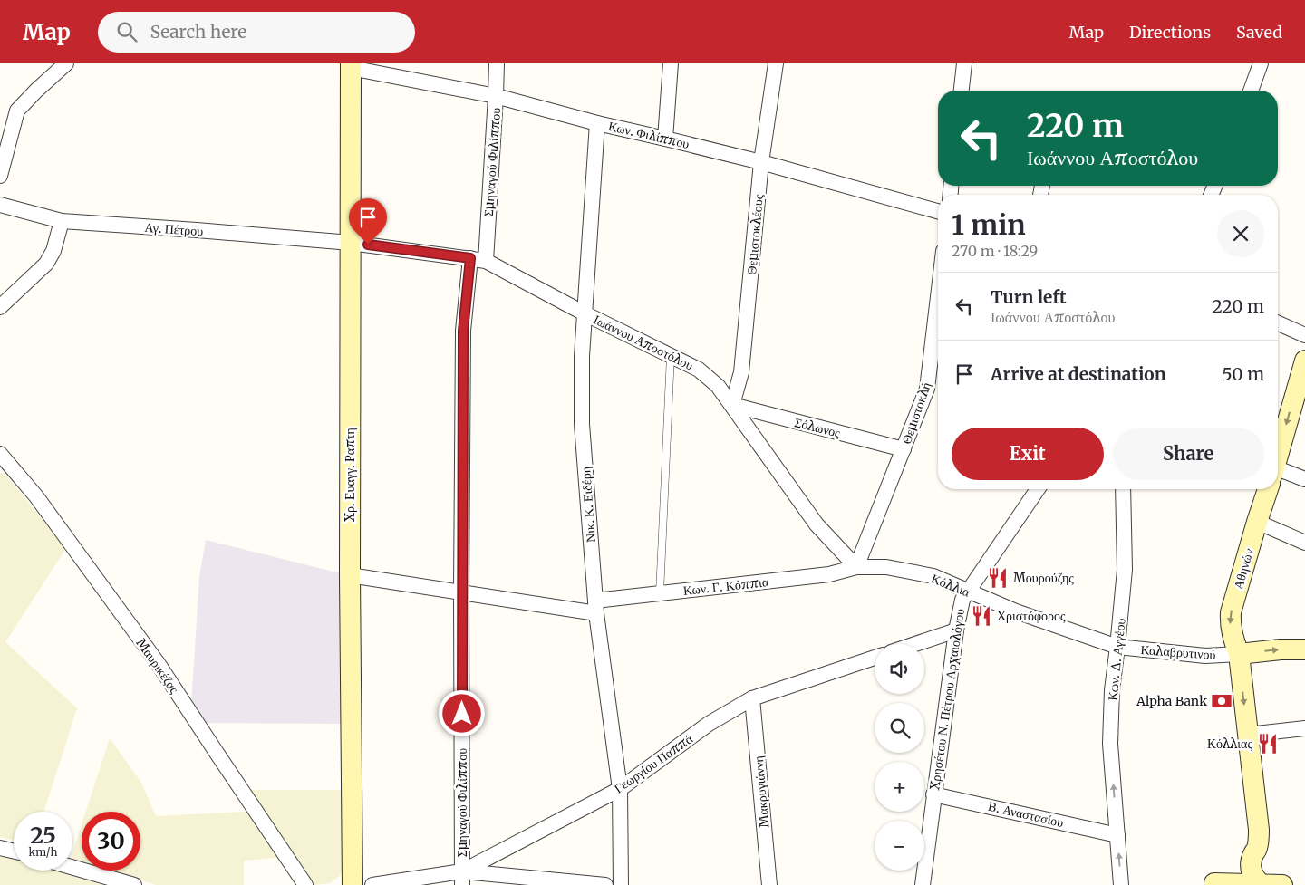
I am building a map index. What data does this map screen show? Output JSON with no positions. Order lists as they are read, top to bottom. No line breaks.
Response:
{"streets":{"street":["Κων. Φιλίππου","Σμηναγού Φιλίππου","Αγ. Πέτρου","Θεμιστοκλέους","Ιωάννου Αποστόλου","Θεμιστοκλή","Σόλωνος","Χρ. Ευαγγ. Ραπτη","Νικ. Κ. Ειδέρη","Αθηνών","Κόλλια","Κων. Γ. Κόππια","Καλαβρυτινού","Κων. Δ. Αγγέου","Μαυρικέζας","Χρησέτου Ν. Πέτρου Αρχαιολόγου","Γεωργίου Παππά","Μακρυγιάννη","Β. Αναστασίου"]},"crossings":[["Κων. Φιλίππου","Σμηναγού Φιλίππου"],["Κων. Φιλίππου","Θεμιστοκλέους"],["Κων. Φιλίππου","Χρ. Ευαγγ. Ραπτη"],["Κων. Φιλίππου","Νικ. Κ. Ειδέρη"],["Σμηναγού Φιλίππου","Ιωάννου Αποστόλου"],["Σμηναγού Φιλίππου","Κων. Γ. Κόππια"],["Σμηναγού Φιλίππου","Γεωργίου Παππά"],["Αγ. Πέτρου","Ιωάννου Αποστόλου"],["Αγ. Πέτρου","Χρ. Ευαγγ. Ραπτη"],["Θεμιστοκλέους","Ιωάννου Αποστόλου"],["Θεμιστοκλέους","Σόλωνος"],["Ιωάννου Αποστόλου","Θεμιστοκλή"],["Ιωάννου Αποστόλου","Σόλωνος"],["Ιωάννου Αποστόλου","Χρ. Ευαγγ. Ραπτη"],["Ιωάννου Αποστόλου","Νικ. Κ. Ειδέρη"],["Ιωάννου Αποστόλου","Κόλλια"],["Ιωάννου Αποστόλου","Κων. Γ. Κόππια"],["Θεμιστοκλή","Σόλωνος"],["Θεμιστοκλή","Κόλλια"],["Θεμιστοκλή","Κων. Γ. Κόππια"],["Χρ. Ευαγγ. Ραπτη","Κων. Γ. Κόππια"],["Νικ. Κ. Ειδέρη","Κων. Γ. Κόππια"],["Νικ. Κ. Ειδέρη","Γεωργίου Παππά"],["Αθηνών","Καλαβρυτινού"],["Κόλλια","Κων. Γ. Κόππια"],["Κόλλια","Καλαβρυτινού"],["Κόλλια","Κων. Δ. Αγγέου"],["Κόλλια","Χρησέτου Ν. Πέτρου Αρχαιολόγου"],["Καλαβρυτινού","Κων. Δ. Αγγέου"],["Κων. Δ. Αγγέου","Β. Αναστασίου"],["Χρησέτου Ν. Πέτρου Αρχαιολόγου","Β. Αναστασίου"],["Γεωργίου Παππά","Μακρυγιάννη"]],"one_way":["Αθηνών","Κων. Δ. Αγγέου"],"places":{"restaurant":["Μουρούζης","Χριστόφορος","Κόλλιας"],"bank":["Alpha Bank"]},"page":{"header":"Map","search":"Search here","nav":["Map","Directions","Saved"],"turn":["220 m","Ιωάννου Αποστόλου"],"heading":["1 min","270 m · 18:29"],"list":[{"name":"Turn left","note":"Ιωάννου Αποστόλου","value":"220 m"},{"name":"Arrive at destination","value":"50 m"}],"buttons":["Exit","Share"],"map_buttons":["+","−"],"speed":"25 km/h","limit":"30"}}
